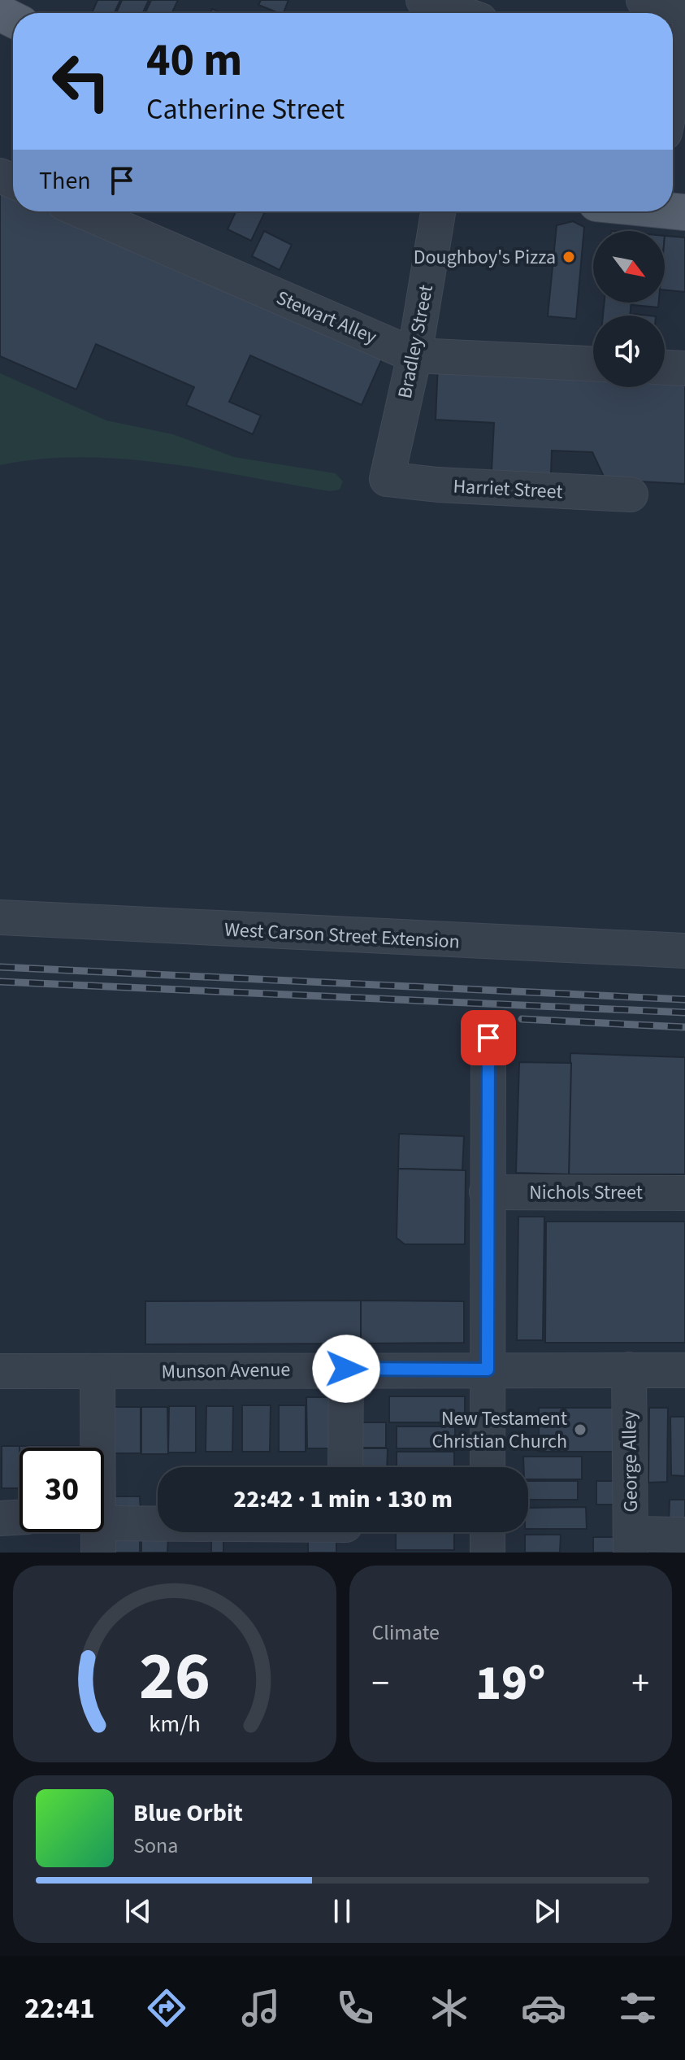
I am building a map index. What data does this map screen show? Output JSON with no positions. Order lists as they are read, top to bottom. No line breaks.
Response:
{"streets":{"street":["Stewart Alley","Bradley Street","Harriet Street","West Carson Street Extension","Nichols Street","Munson Avenue","George Alley"]},"crossings":[["Stewart Alley","Bradley Street"],["Bradley Street","Harriet Street"],["Munson Avenue","George Alley"]],"places":["Doughboy's Pizza","New Testament Christian Church"],"north":"bottom right","page":{"turn":["40 m","Catherine Street"],"then":"Then","limit":"30","trip":"22:42 · 1 min · 130 m","tile":"Climate","heat":["−","19°","+"],"song":["Blue Orbit","Sona"],"tabs":"22:41","gauge":["26","km/h"]}}
